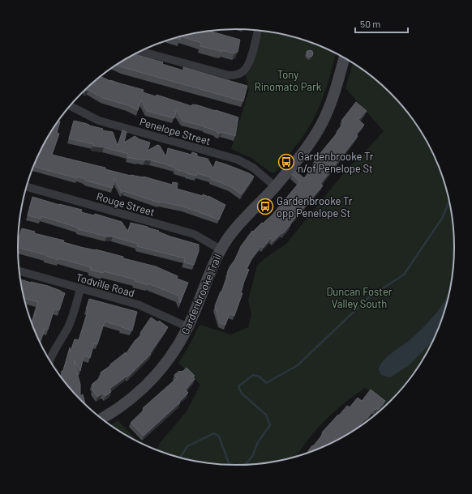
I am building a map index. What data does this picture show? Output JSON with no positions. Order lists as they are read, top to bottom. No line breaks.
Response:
{"streets":{"street":["Penelope Street","Rouge Street","Todville Road","Gardenbrooke Trail"]},"crossings":[["Penelope Street","Gardenbrooke Trail"],["Rouge Street","Gardenbrooke Trail"],["Todville Road","Gardenbrooke Trail"]],"parks":["Tony Rinomato Park","Duncan Foster Valley South"],"places":{"bus stop":["Gardenbrooke Tr n/of Penelope St","Gardenbrooke Tr opp Penelope St"]},"scale_bar":"50 m"}
